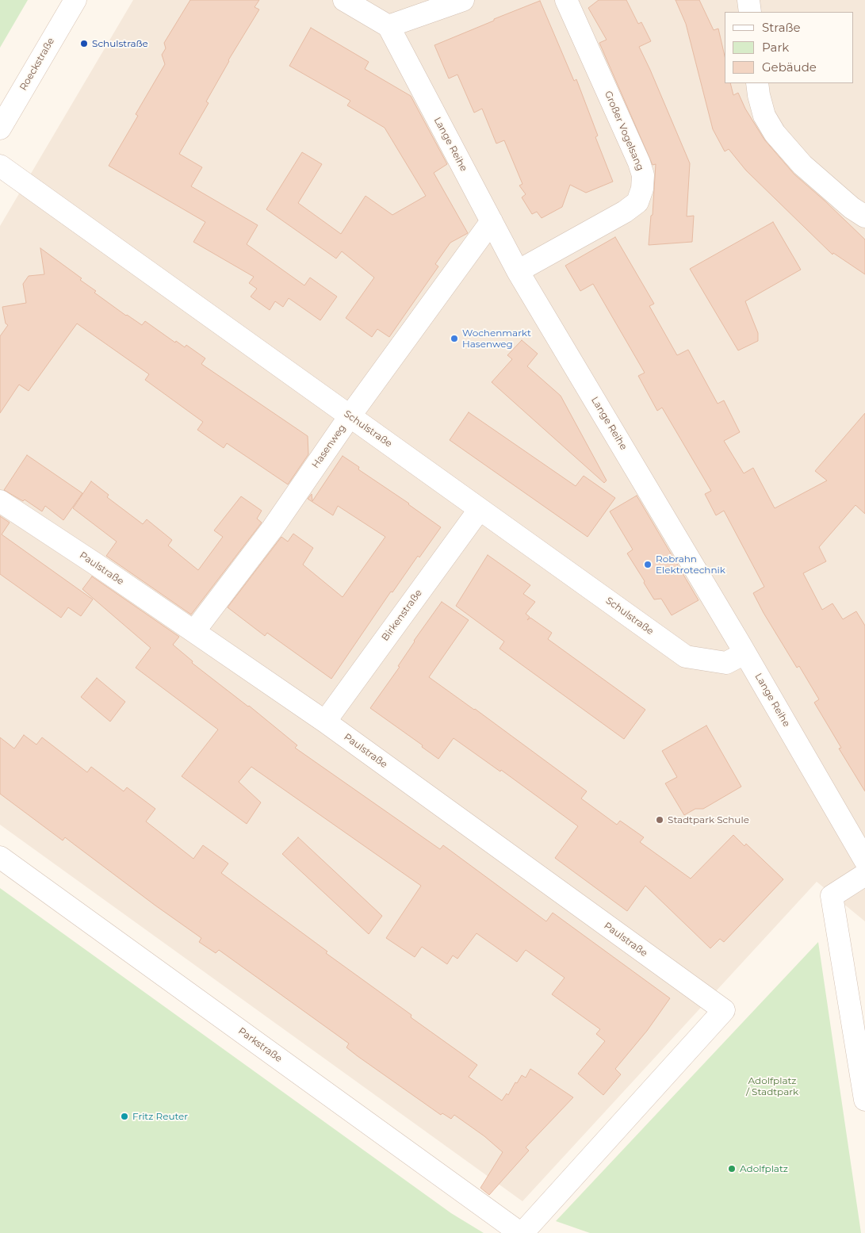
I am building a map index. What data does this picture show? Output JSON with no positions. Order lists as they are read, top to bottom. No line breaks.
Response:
{"streets":{"street":["Roeckstraße","Großer Vogelsang","Lange Reihe","Schulstraße","Hasenweg","Paulstraße","Birkenstraße","Parkstraße"]},"crossings":[["Großer Vogelsang","Lange Reihe"],["Lange Reihe","Schulstraße"],["Lange Reihe","Hasenweg"],["Schulstraße","Hasenweg"],["Schulstraße","Birkenstraße"],["Hasenweg","Paulstraße"],["Paulstraße","Birkenstraße"],["Paulstraße","Parkstraße"]],"parks":["Adolfplatz / Stadtpark"],"places":["Schulstraße","Wochenmarkt Hasenweg","Robrahn Elektrotechnik","Stadtpark Schule","Fritz Reuter","Adolfplatz"],"legend":["Straße","Park","Gebäude"]}
